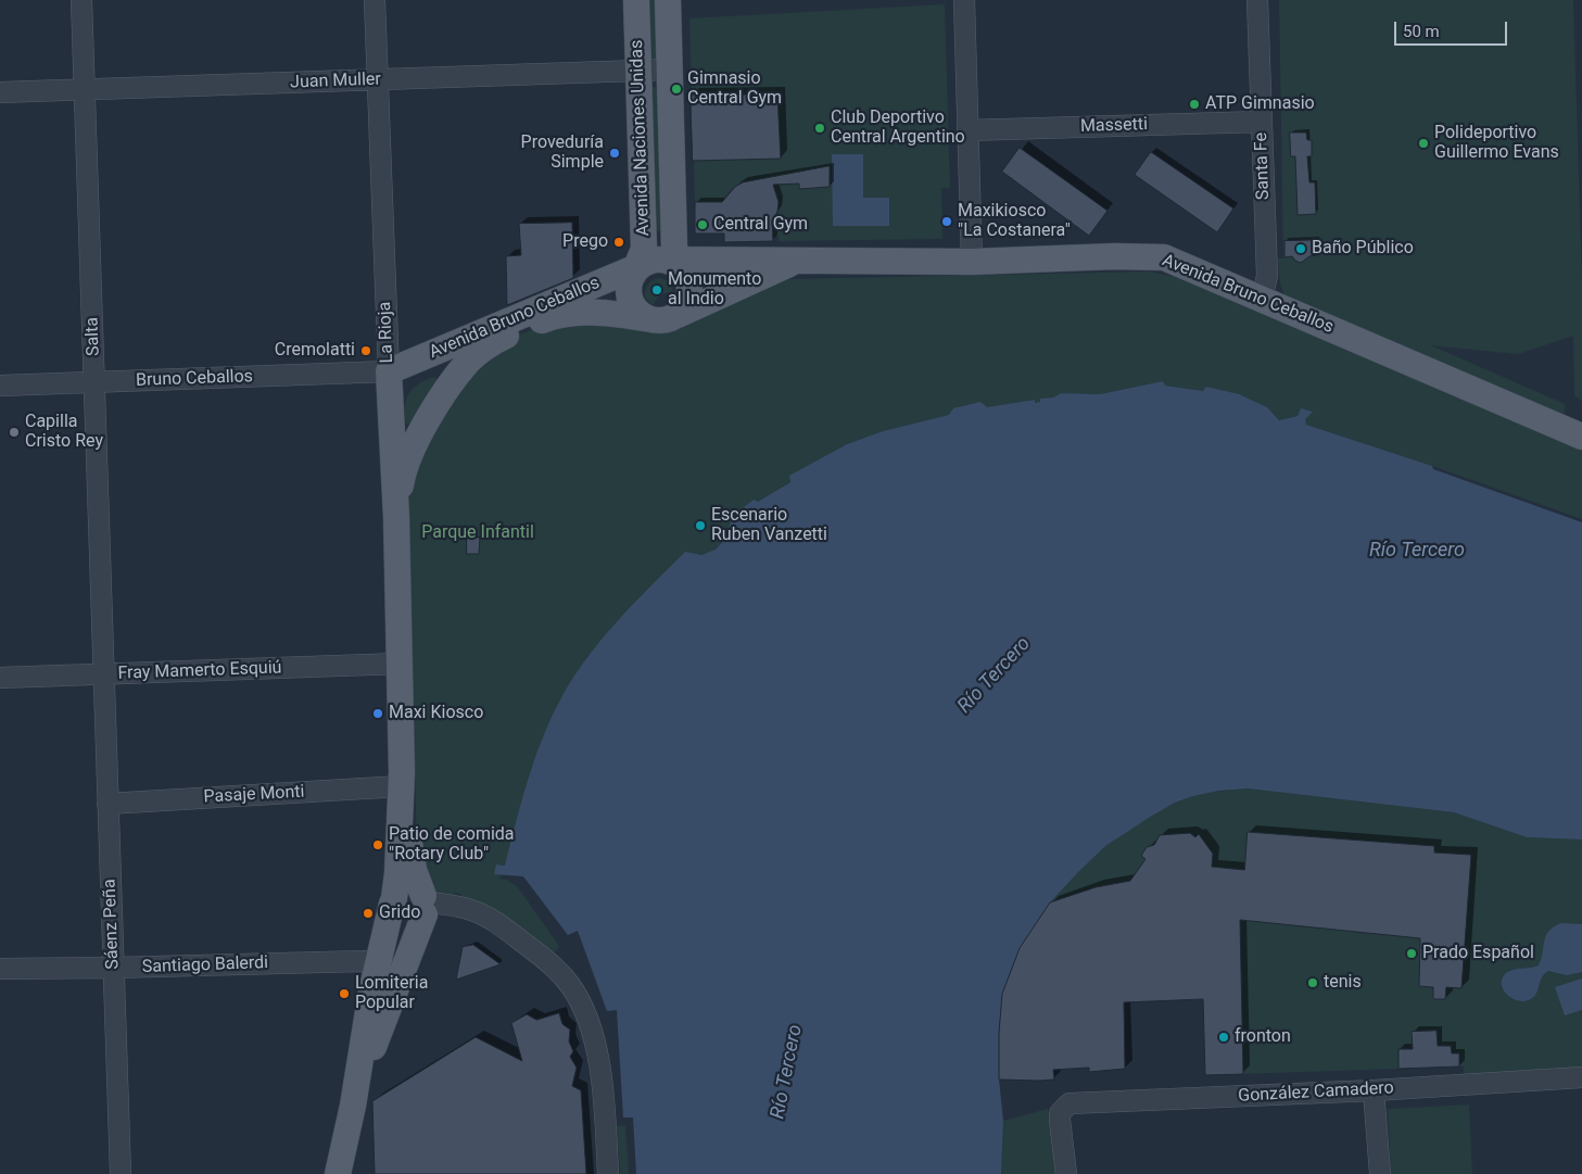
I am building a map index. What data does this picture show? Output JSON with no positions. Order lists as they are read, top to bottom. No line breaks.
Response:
{"streets":{"main road":["Avenida Naciones Unidas","Avenida Bruno Ceballos","La Rioja"],"street":["Juan Muller","Massetti","Santa Fe","Salta","Bruno Ceballos","Fray Mamerto Esquiú","Pasaje Monti","Sáenz Peña","Santiago Balerdi","González Camadero"]},"crossings":[["Juan Muller","Avenida Naciones Unidas"],["Juan Muller","La Rioja"],["Juan Muller","Salta"],["Massetti","Santa Fe"],["Avenida Naciones Unidas","Avenida Bruno Ceballos"],["Santa Fe","Avenida Bruno Ceballos"],["Avenida Bruno Ceballos","La Rioja"],["Avenida Bruno Ceballos","Bruno Ceballos"],["La Rioja","Bruno Ceballos"],["La Rioja","Fray Mamerto Esquiú"],["La Rioja","Pasaje Monti"],["Salta","Bruno Ceballos"],["Salta","Fray Mamerto Esquiú"],["Salta","Sáenz Peña"],["Fray Mamerto Esquiú","Sáenz Peña"],["Pasaje Monti","Sáenz Peña"],["Sáenz Peña","Santiago Balerdi"]],"water":["Río Tercero"],"parks":["Parque Infantil"],"places":["Gimnasio Central Gym","ATP Gimnasio","Club Deportivo Central Argentino","Polideportivo Guillermo Evans","Proveduría Simple","Maxikiosco \"La Costanera\"","Central Gym","Prego","Baño Público","Monumento al Indio","Cremolatti","Capilla Cristo Rey","Escenario Ruben Vanzetti","Maxi Kiosco","Patio de comida \"Rotary Club\"","Grido","Prado Español","tenis","Lomiteria Popular","fronton"],"scale_bar":"50 m"}
